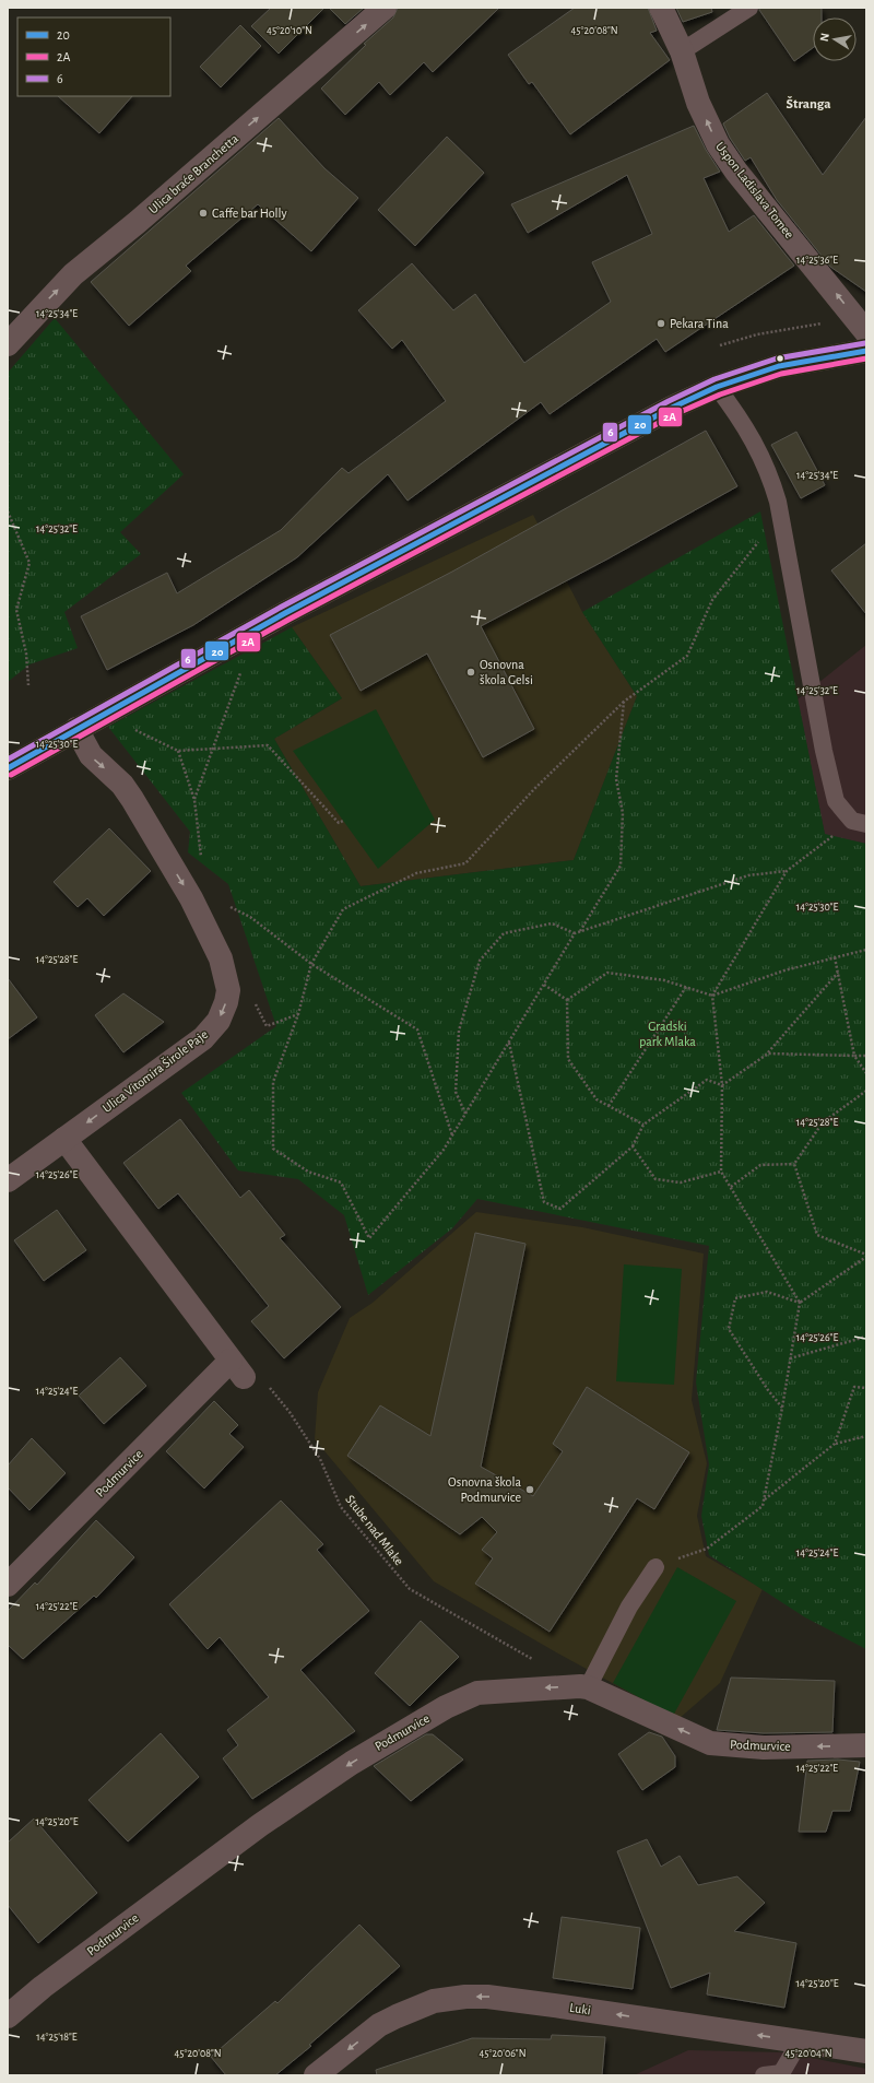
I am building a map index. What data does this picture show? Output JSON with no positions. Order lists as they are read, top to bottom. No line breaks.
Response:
{"streets":{"street":["Ulica braće Branchetta","Uspon Ladislava Tomee","Ulica Vitomira Širole Paje","Podmurvice","Luki"],"path":["Stube nad Mlake"]},"crossings":[["Podmurvice","Stube nad Mlake"]],"one_way":["Ulica braće Branchetta","Uspon Ladislava Tomee","Podmurvice","Luki"],"districts":["Štranga"],"parks":["Gradski park Mlaka"],"places":["Caffe bar Holly","Pekara Tina","Osnovna škola Gelsi","Osnovna škola Podmurvice"],"lines":["transit line 6","transit line 20","transit line 2A"],"legend":["20","2A","6"],"north":"left","coordinates":["45°20'10\"N","45°20'08\"N","14°25'36\"E","14°25'34\"E","14°25'32\"E","14°25'30\"E","14°25'28\"E","14°25'26\"E","14°25'24\"E","14°25'22\"E","14°25'20\"E","14°25'18\"E","45°20'06\"N","45°20'04\"N"]}
